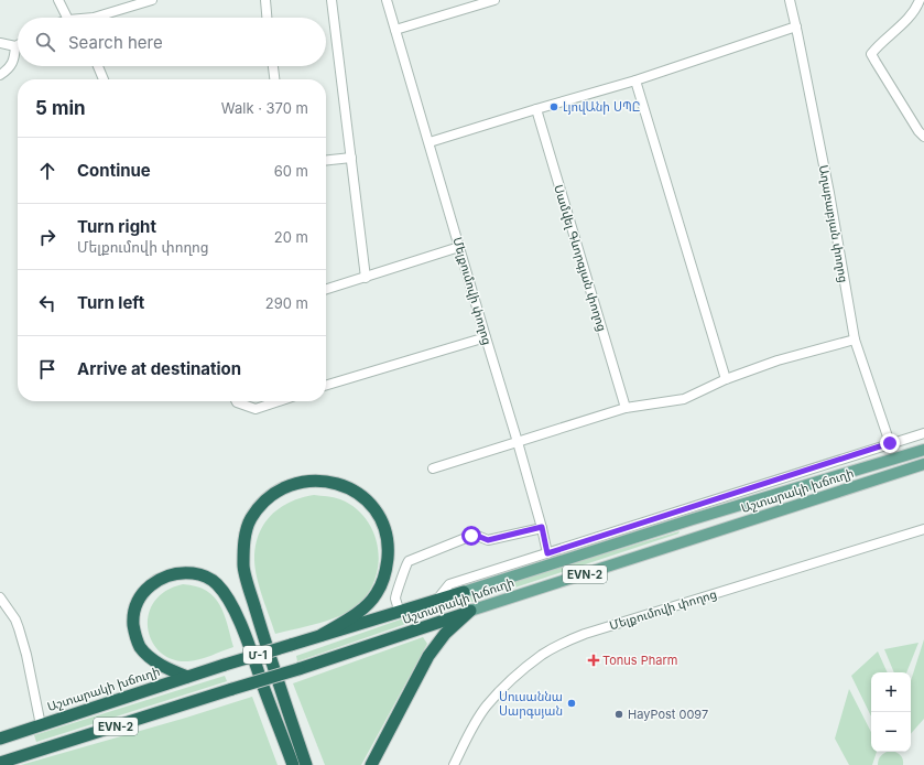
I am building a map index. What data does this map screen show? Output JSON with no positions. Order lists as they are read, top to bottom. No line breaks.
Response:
{"streets":{"highway":["Աշտարակի խճուղի","EVN-2","Մ-1"],"street":["Աղաբաբյան փողոց","Սամվել Գևորգյան փողոց","Մելքումովի փողոց"]},"places":{"other":["ԼյովԱնի ՍՊԸ","Սուսաննա Սարգսյան","HayPost 0097"],"health":["Tonus Pharm"]},"page":{"search":"Search here","heading":["5 min","Walk · 370 m"],"list":[["Continue","60 m"],["Turn right","Մելքումովի փողոց","20 m"],["Turn left","290 m"],"Arrive at destination"],"map_buttons":["+","−"]}}
